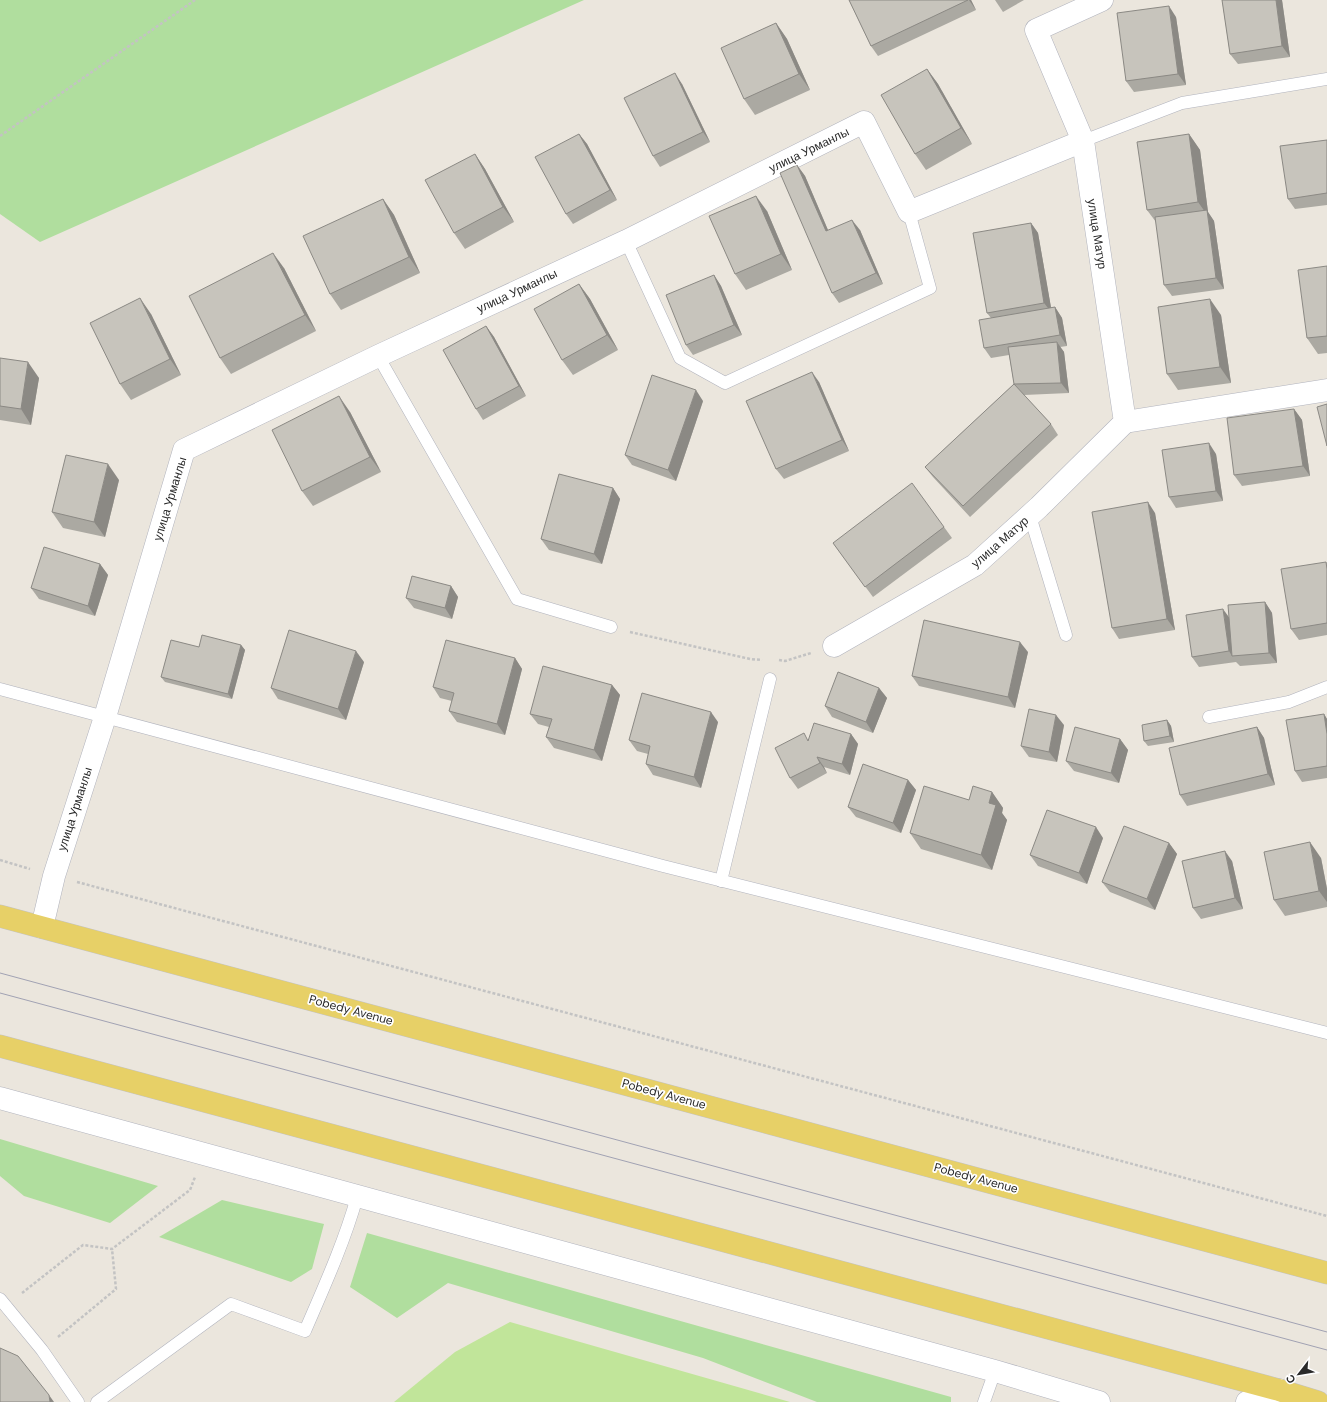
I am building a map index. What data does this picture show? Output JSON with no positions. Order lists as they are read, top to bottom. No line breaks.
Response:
{"streets":{"main road":["Pobedy Avenue"],"street":["улица Урманлы","улица Матур"]},"crossings":[["улица Урманлы","Pobedy Avenue"]],"north":"bottom left"}
